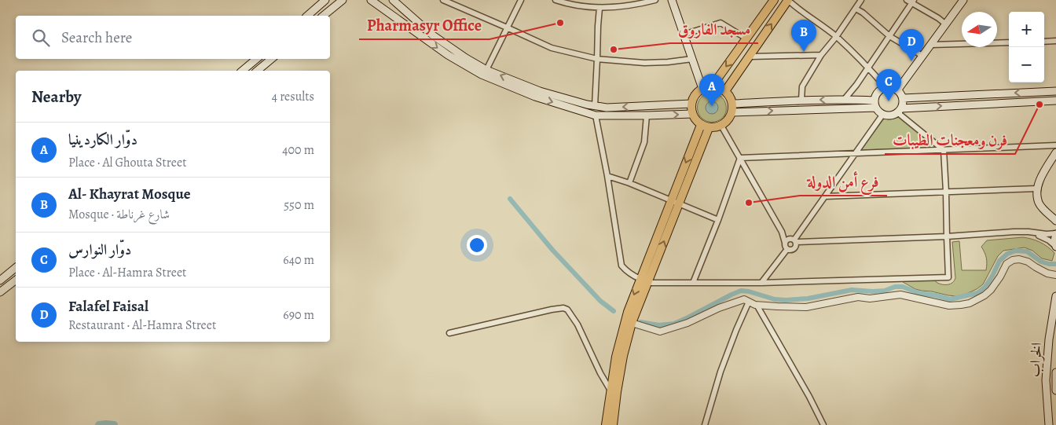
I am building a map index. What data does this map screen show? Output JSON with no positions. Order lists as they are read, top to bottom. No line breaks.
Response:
{"streets":{"main road":["الخراب"]},"places":["Pharmasyr Office","مسجد الفاروق","فرن ومعجنات الطيبات","فرع أمن الدولة"],"north":"left","page":{"map_buttons":["+","−"],"search":"Search here","pins":["B","D","C","A"],"heading":["Nearby","4 results"],"list":[{"mark":"A","name":"دوّار الكاردينيا","note":"Place · Al Ghouta Street","value":"400 m"},{"mark":"B","name":"Al- Khayrat Mosque","note":"Mosque · شارع غرناطة","value":"550 m"},{"mark":"C","name":"دوّار النوارس","note":"Place · Al-Hamra Street","value":"640 m"},{"mark":"D","name":"Falafel Faisal","note":"Restaurant · Al-Hamra Street","value":"690 m"}]}}
